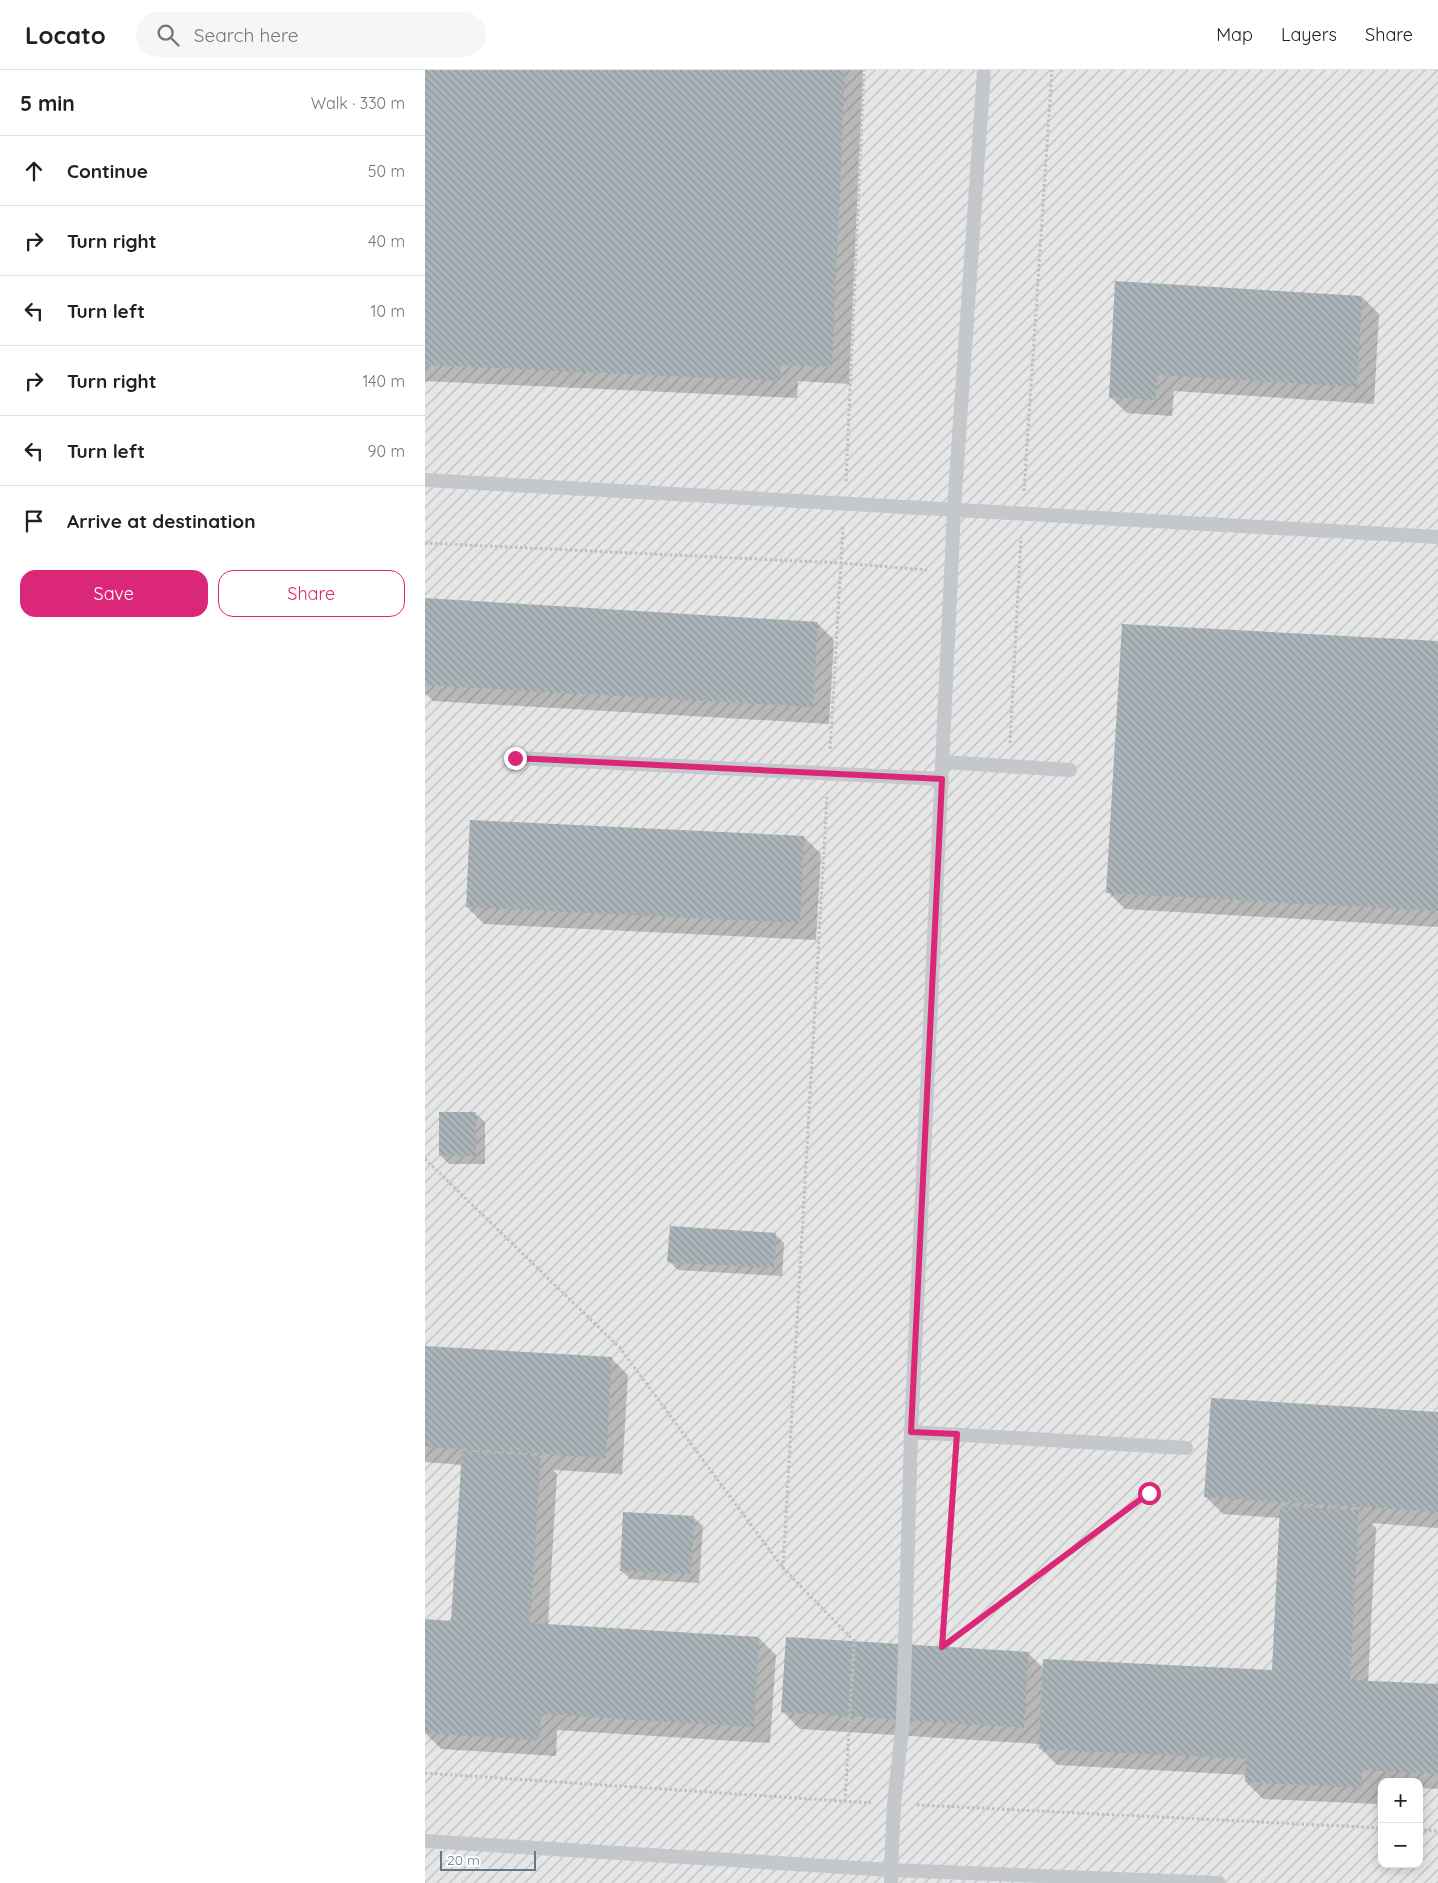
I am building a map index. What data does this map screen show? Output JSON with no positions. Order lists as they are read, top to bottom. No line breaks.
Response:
{"scale_bar":"20 m","page":{"header":"Locato","search":"Search here","nav":["Map","Layers","Share"],"heading":["5 min","Walk · 330 m"],"list":[["Continue","50 m"],["Turn right","40 m"],["Turn left","10 m"],["Turn right","140 m"],["Turn left","90 m"],"Arrive at destination"],"buttons":["Save","Share"],"map_buttons":["+","−"],"scale":"20 m"}}
